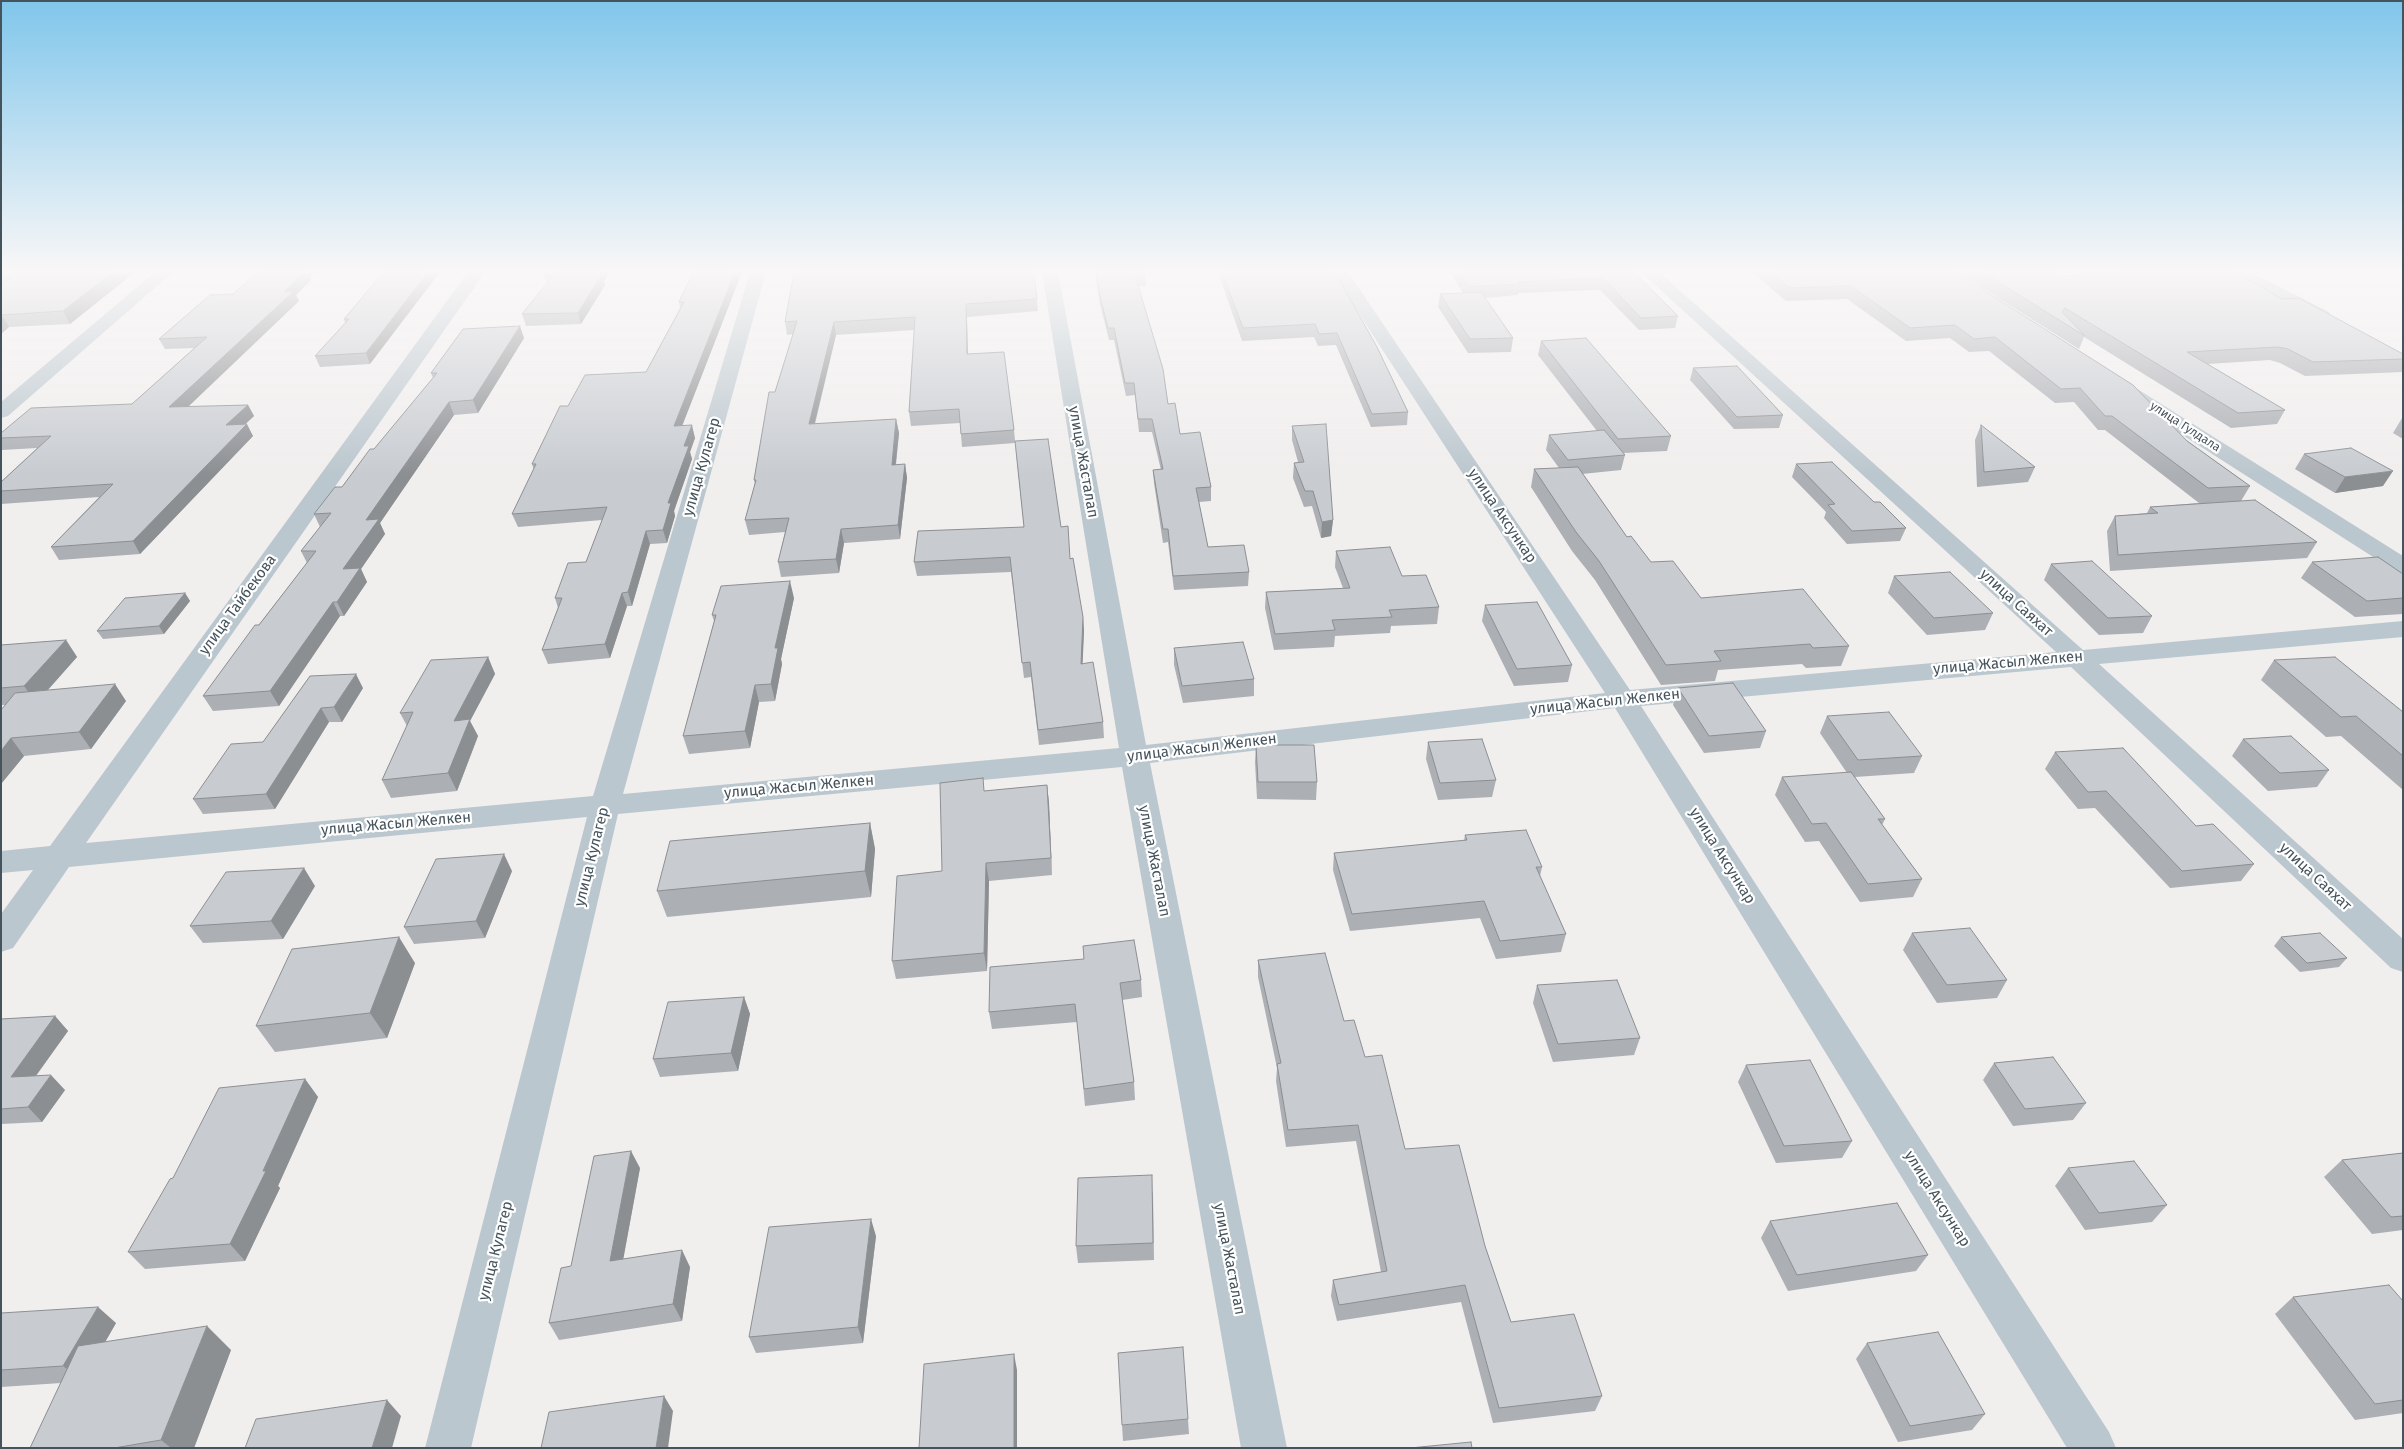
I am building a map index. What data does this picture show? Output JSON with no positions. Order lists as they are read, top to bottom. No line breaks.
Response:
{"streets":{"street":["улица Гулдала","улица Жасталап","улица Кулагер","улица Аксункар","улица Саяхат","улица Тайбекова","улица Жасыл Желкен"]},"crossings":[["улица Жасталап","улица Жасыл Желкен"],["улица Кулагер","улица Жасыл Желкен"],["улица Аксункар","улица Жасыл Желкен"],["улица Саяхат","улица Жасыл Желкен"],["улица Тайбекова","улица Жасыл Желкен"]]}
